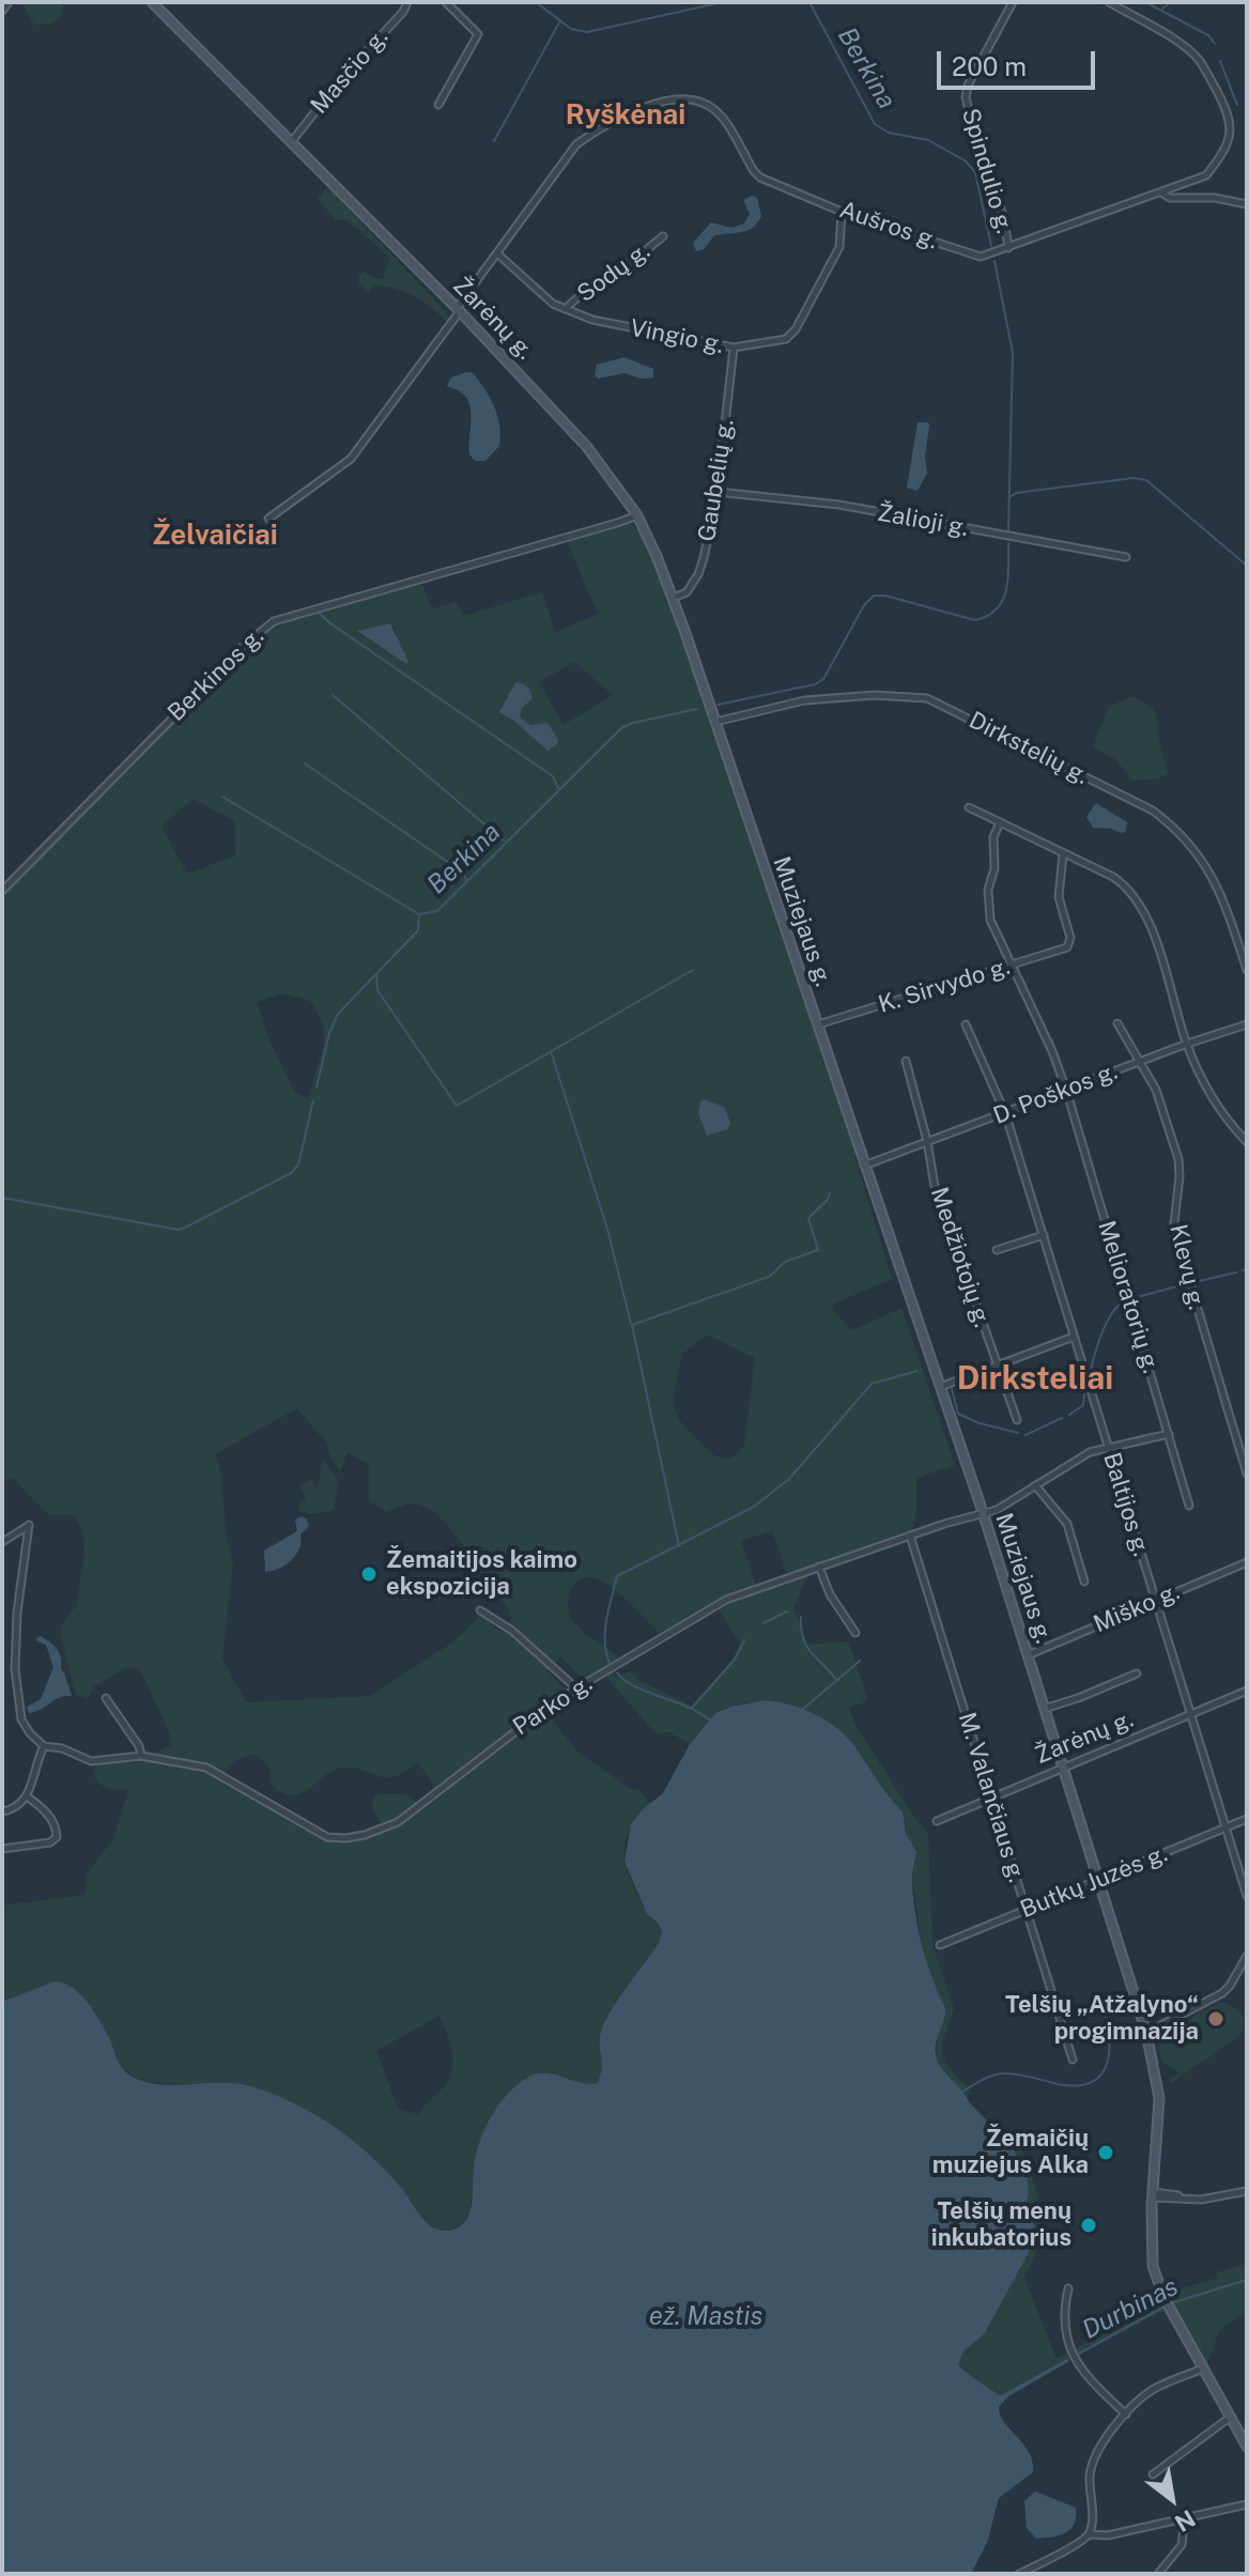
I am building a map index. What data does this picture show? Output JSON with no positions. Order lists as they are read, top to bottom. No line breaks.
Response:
{"streets":{"main road":["Žarėnų g.","Muziejaus g."],"street":["Masčio g.","Spindulio g.","Aušros g.","Sodų g.","Vingio g.","Gaubelių g.","Žalioji g.","Berkinos g.","Dirkstelių g.","K. Sirvydo g.","D. Poškos g.","Medžiotojų g.","Klevų g.","Melioratorių g.","Baltijos g.","Miško g.","Parko g.","M. Valančiaus g.","Butkų Juzės g."]},"crossings":[["Masčio g.","Žarėnų g."],["Spindulio g.","Aušros g."],["Aušros g.","Žarėnų g."],["Aušros g.","Vingio g."],["Sodų g.","Vingio g."],["Žarėnų g.","Gaubelių g."],["Žarėnų g.","Berkinos g."],["Žarėnų g.","Dirkstelių g."],["Žarėnų g.","Muziejaus g."],["Žarėnų g.","Baltijos g."],["Žarėnų g.","M. Valančiaus g."],["Vingio g.","Gaubelių g."],["Gaubelių g.","Žalioji g."],["Dirkstelių g.","Muziejaus g."],["Muziejaus g.","K. Sirvydo g."],["Muziejaus g.","D. Poškos g."],["Muziejaus g.","Miško g."],["Muziejaus g.","Parko g."],["Muziejaus g.","Butkų Juzės g."],["K. Sirvydo g.","Melioratorių g."],["D. Poškos g.","Medžiotojų g."],["D. Poškos g.","Klevų g."],["D. Poškos g.","Melioratorių g."],["D. Poškos g.","Baltijos g."],["Melioratorių g.","Parko g."],["Baltijos g.","Miško g."],["Baltijos g.","Parko g."],["Baltijos g.","Butkų Juzės g."],["Parko g.","M. Valančiaus g."],["M. Valančiaus g.","Butkų Juzės g."]],"districts":["Ryškėnai","Želvaičiai","Dirksteliai"],"water":["Berkina","Durbinas","ež. Mastis"],"places":["Žemaitijos kaimo ekspozicija","Telšių „Atžalyno“ progimnazija","Žemaičių muziejus Alka","Telšių menų inkubatorius"],"scale_bar":"200 m","north":"bottom right"}
